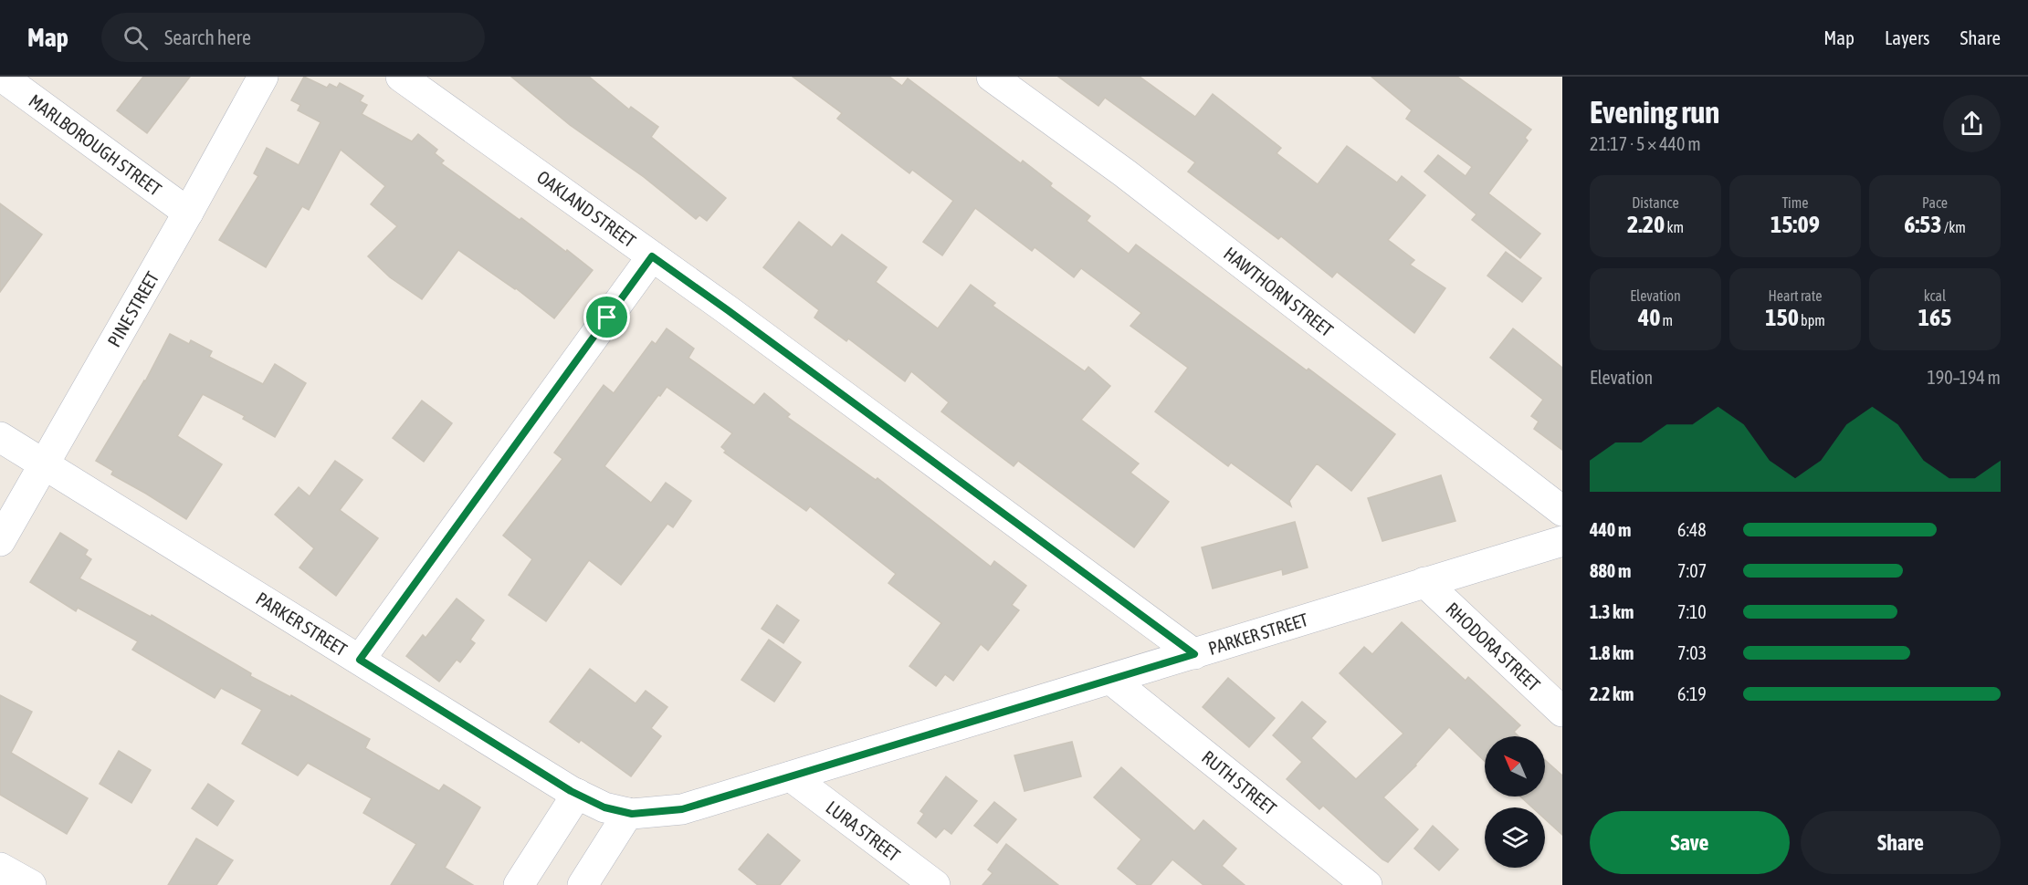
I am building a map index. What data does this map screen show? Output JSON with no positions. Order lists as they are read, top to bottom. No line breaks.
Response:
{"streets":{"street":["MARLBOROUGH STREET","OAKLAND STREET","HAWTHORN STREET","PINE STREET","PARKER STREET","RHODORA STREET","RUTH STREET","LURA STREET"]},"crossings":[["MARLBOROUGH STREET","PINE STREET"],["OAKLAND STREET","PARKER STREET"],["PINE STREET","PARKER STREET"],["PARKER STREET","RHODORA STREET"],["PARKER STREET","RUTH STREET"],["PARKER STREET","LURA STREET"]],"north":"top left","page":{"header":"Map","search":"Search here","nav":["Map","Layers","Share"],"heading":["Evening run","21:17 · 5 × 440 m"],"stats":[["Distance","2.20 km"],["Time","15:09"],["Pace","6:53 /km"],["Elevation","40 m"],["Heart rate","150 bpm"],["kcal","165"]],"chart":["Elevation","190–194 m"],"list":[{"name":"440 m","note":"6:48"},{"name":"880 m","note":"7:07"},{"name":"1.3 km","note":"7:10"},{"name":"1.8 km","note":"7:03"},{"name":"2.2 km","note":"6:19"}],"buttons":["Save","Share"]}}
